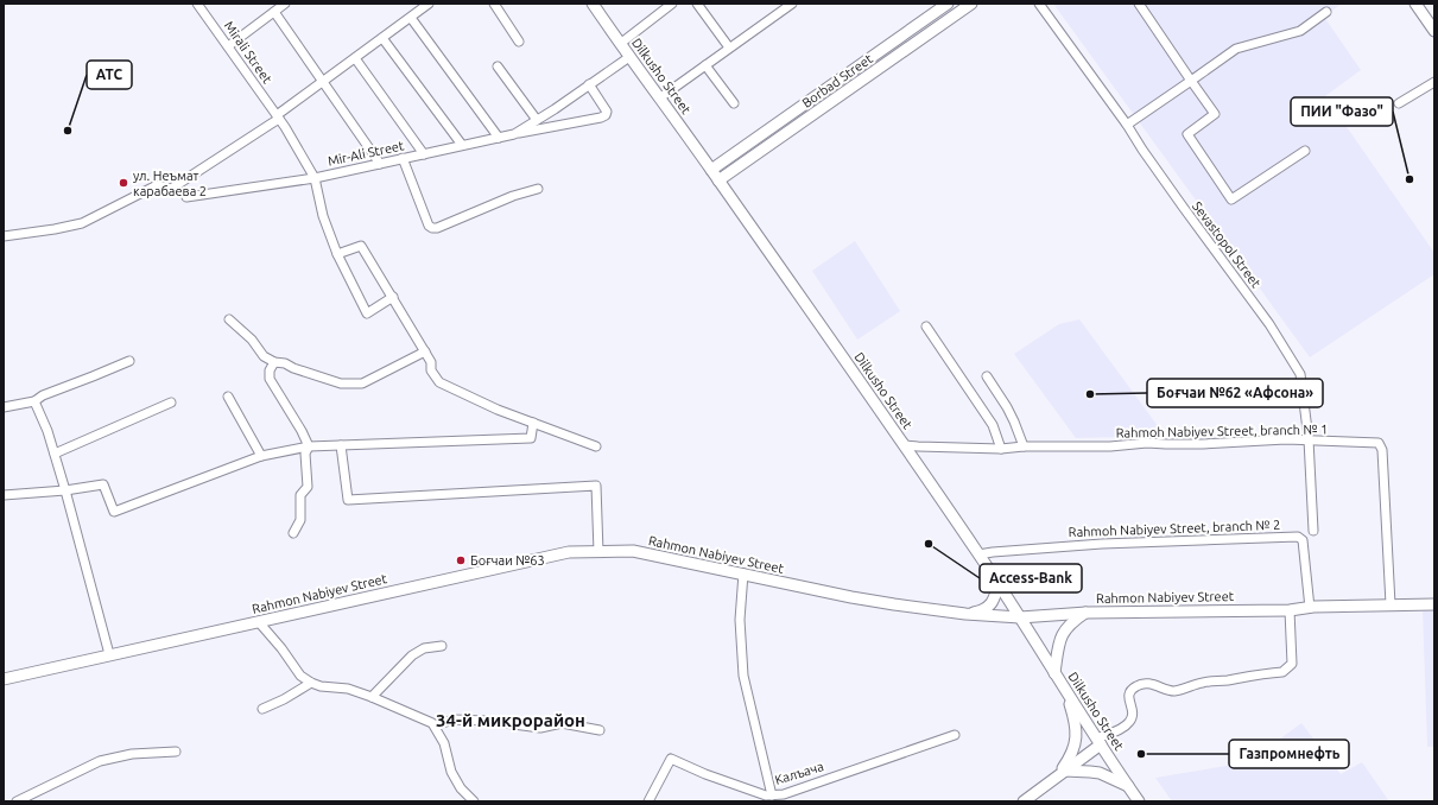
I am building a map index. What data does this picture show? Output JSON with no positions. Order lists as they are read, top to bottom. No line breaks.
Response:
{"streets":{"main road":["Dilkusho Street","Borbad Street","Rahmon Nabiyev Street"],"street":["Mirali Street","Mir-Ali Street","Sevastopol Street","Rahmoh Nabiyev Street, branch № 1","Rahmoh Nabiyev Street, branch № 2","Калъача"]},"crossings":[["Mirali Street","Mir-Ali Street"],["Dilkusho Street","Borbad Street"],["Dilkusho Street","Mir-Ali Street"],["Dilkusho Street","Rahmoh Nabiyev Street, branch № 1"],["Dilkusho Street","Rahmoh Nabiyev Street, branch № 2"],["Dilkusho Street","Rahmon Nabiyev Street"],["Sevastopol Street","Rahmoh Nabiyev Street, branch № 1"],["Rahmoh Nabiyev Street, branch № 1","Rahmon Nabiyev Street"],["Rahmoh Nabiyev Street, branch № 2","Rahmon Nabiyev Street"]],"districts":["34-й микрорайон"],"places":["АТС","ПИИ \"Фазо\"","ул. Неъмат карабаева 2","Боғчаи №62 «Афсона»","Access-Bank","Боғчаи №63","Газпромнефть"]}
